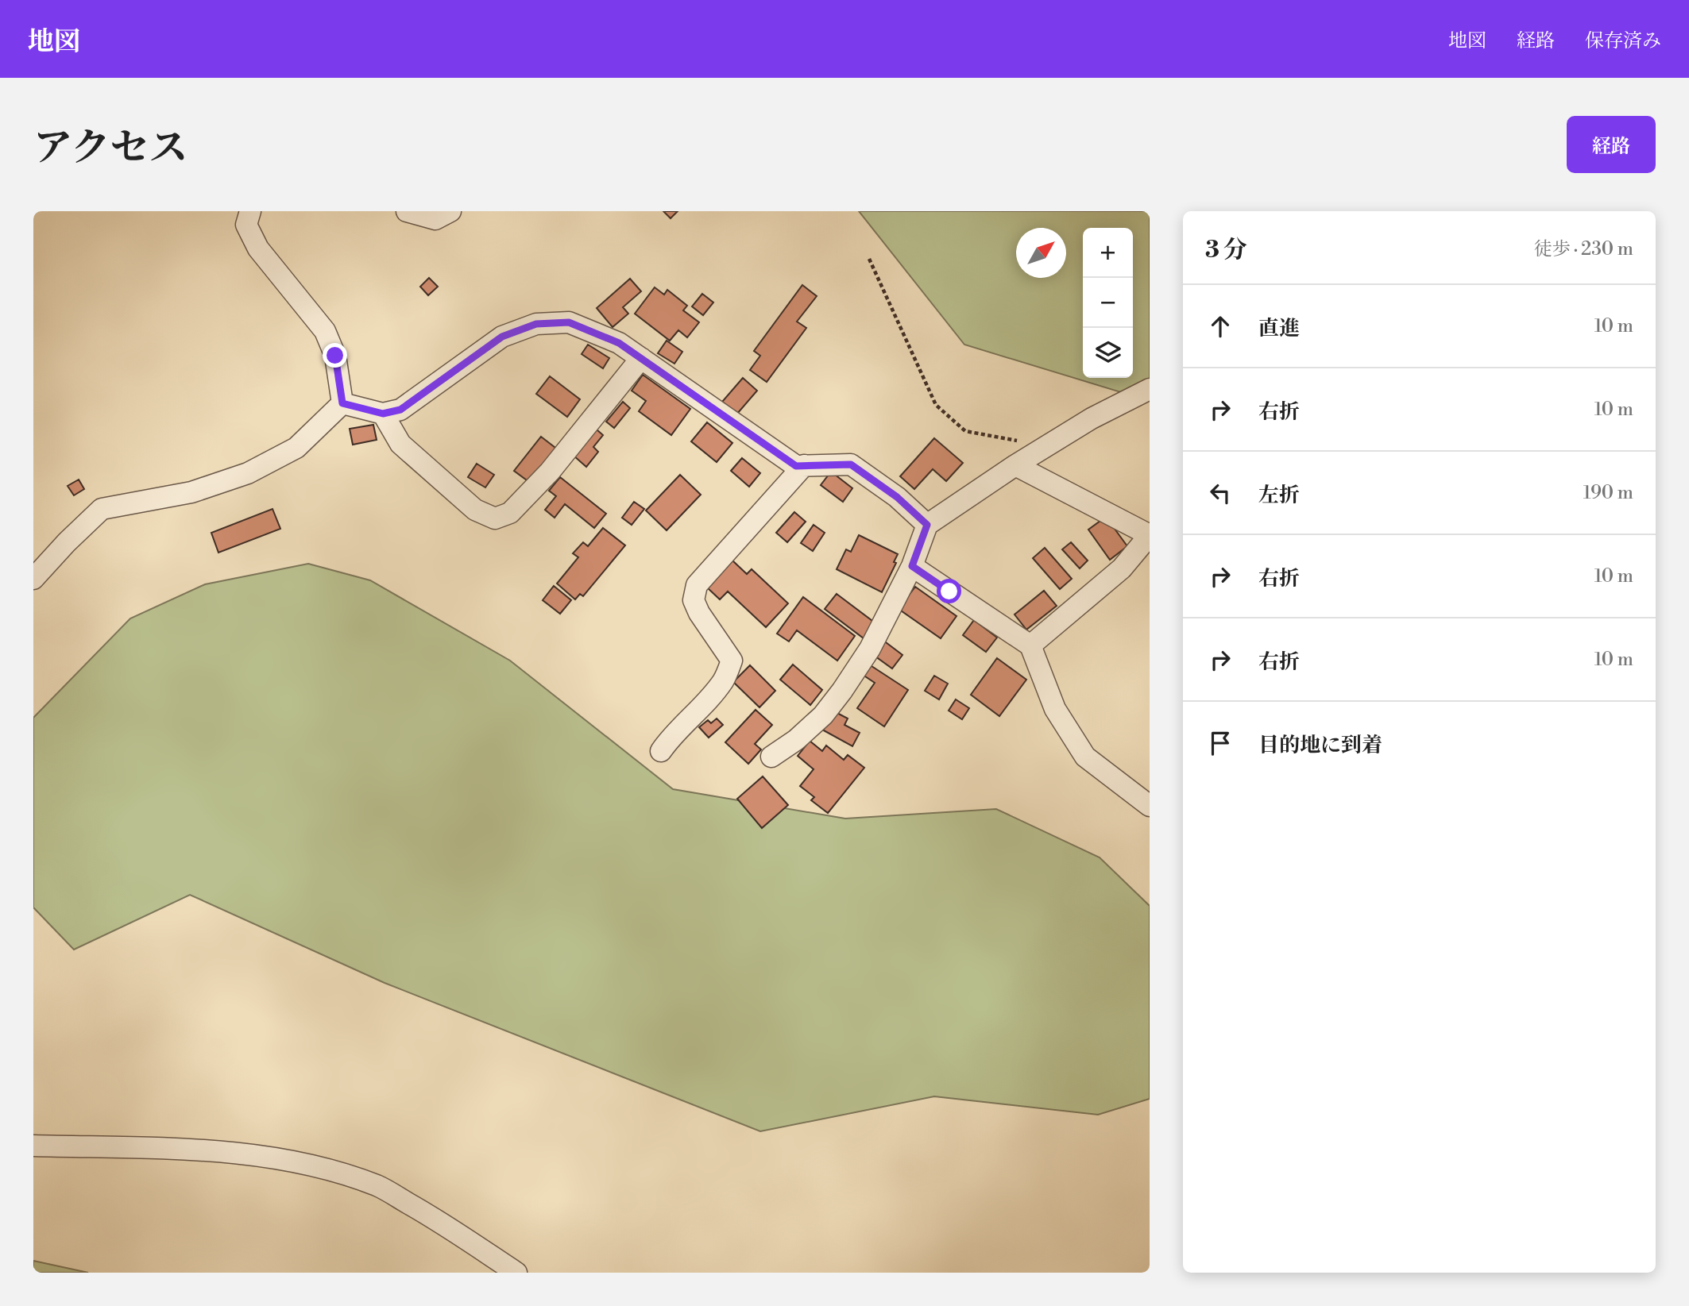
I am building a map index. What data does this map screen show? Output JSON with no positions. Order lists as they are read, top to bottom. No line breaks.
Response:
{"north":"top right","page":{"header":"地図","nav":["地図","経路","保存済み"],"title":"アクセス","buttons":"経路","heading":["3 分","徒歩 · 230 m"],"map_buttons":["+","−"],"list":[["直進","10 m"],["右折","10 m"],["左折","190 m"],["右折","10 m"],["右折","10 m"],"目的地に到着"]}}
